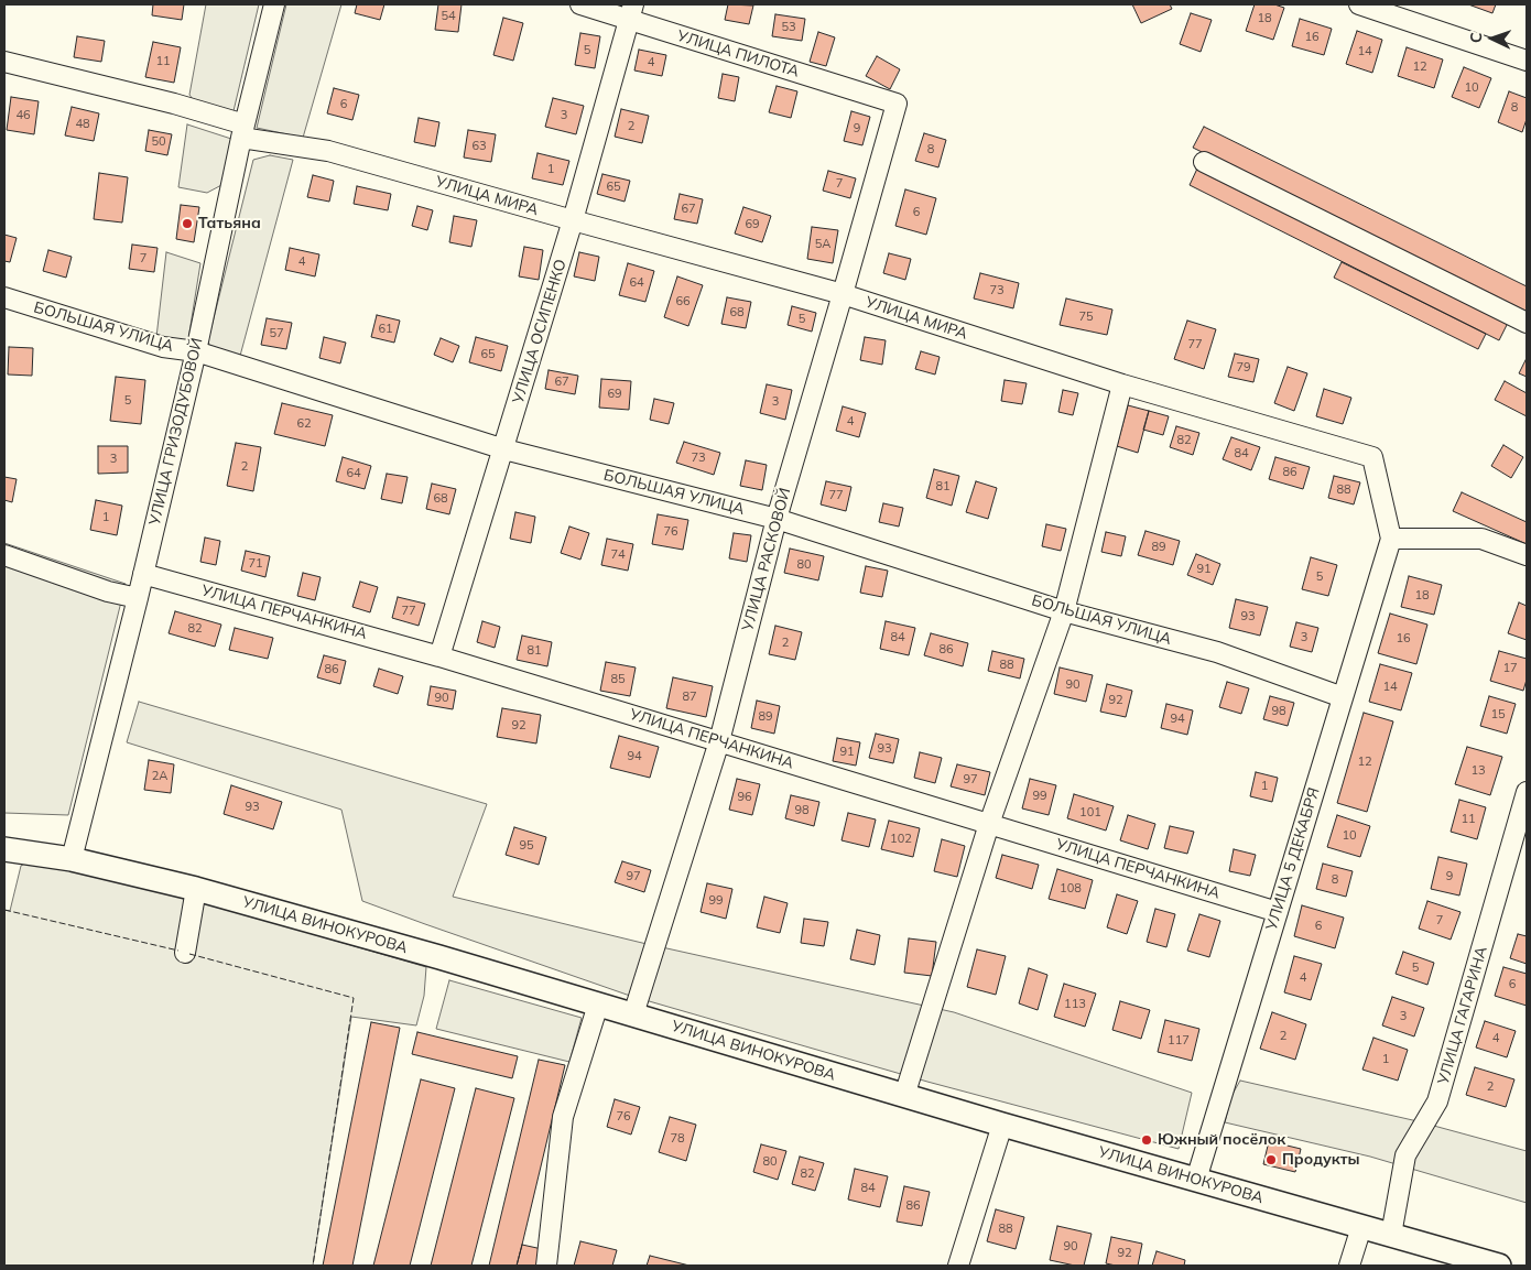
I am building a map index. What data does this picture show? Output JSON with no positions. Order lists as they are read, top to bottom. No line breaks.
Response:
{"streets":{"main road":["УЛИЦА ВИНОКУРОВА"],"street":["УЛИЦА ПИЛОТА","УЛИЦА МИРА","БОЛЬШАЯ УЛИЦА","УЛИЦА ОСИПЕНКО","УЛИЦА ГРИЗОДУБОВОЙ","УЛИЦА РАСКОВОЙ","УЛИЦА ПЕРЧАНКИНА","УЛИЦА 5 ДЕКАБРЯ","УЛИЦА ГАГАРИНА"]},"crossings":[["УЛИЦА ПИЛОТА","УЛИЦА ОСИПЕНКО"],["УЛИЦА ПИЛОТА","УЛИЦА РАСКОВОЙ"],["УЛИЦА МИРА","УЛИЦА ОСИПЕНКО"],["УЛИЦА МИРА","УЛИЦА ГРИЗОДУБОВОЙ"],["УЛИЦА МИРА","УЛИЦА РАСКОВОЙ"],["УЛИЦА МИРА","УЛИЦА 5 ДЕКАБРЯ"],["БОЛЬШАЯ УЛИЦА","УЛИЦА ОСИПЕНКО"],["БОЛЬШАЯ УЛИЦА","УЛИЦА ГРИЗОДУБОВОЙ"],["БОЛЬШАЯ УЛИЦА","УЛИЦА РАСКОВОЙ"],["БОЛЬШАЯ УЛИЦА","УЛИЦА 5 ДЕКАБРЯ"],["УЛИЦА ОСИПЕНКО","УЛИЦА ПЕРЧАНКИНА"],["УЛИЦА ГРИЗОДУБОВОЙ","УЛИЦА ПЕРЧАНКИНА"],["УЛИЦА ГРИЗОДУБОВОЙ","УЛИЦА ВИНОКУРОВА"],["УЛИЦА РАСКОВОЙ","УЛИЦА ПЕРЧАНКИНА"],["УЛИЦА РАСКОВОЙ","УЛИЦА ВИНОКУРОВА"],["УЛИЦА ПЕРЧАНКИНА","УЛИЦА 5 ДЕКАБРЯ"],["УЛИЦА 5 ДЕКАБРЯ","УЛИЦА ВИНОКУРОВА"],["УЛИЦА ВИНОКУРОВА","УЛИЦА ГАГАРИНА"]],"places":["Татьяна","Южный посёлок","Продукты"],"house_numbers":["54","18","53","16","5","14","11","4","12","10","6","8","46","3","48","2","9","50","63","8","1","7","65","67","6","69","5А","7","4","64","73","66","68","75","5","61","57","77","65","79","67","69","5","3","4","62","82","84","73","3","2","86","64","81","88","77","68","1","76","89","74","71","80","91","5","18","77","93","82","84","3","16","2","86","81","88","17","86","85","90","14","87","90","92","98","15","89","94","92","93","91","94","12","13","2А","97","1","99","96","93","98","101","11","10","102","95","97","9","8","108","99","7","6","5","4","6","113","3","2","4","117","1","2","76","78","80","82","84","86","88","90","92"],"north":"left"}
